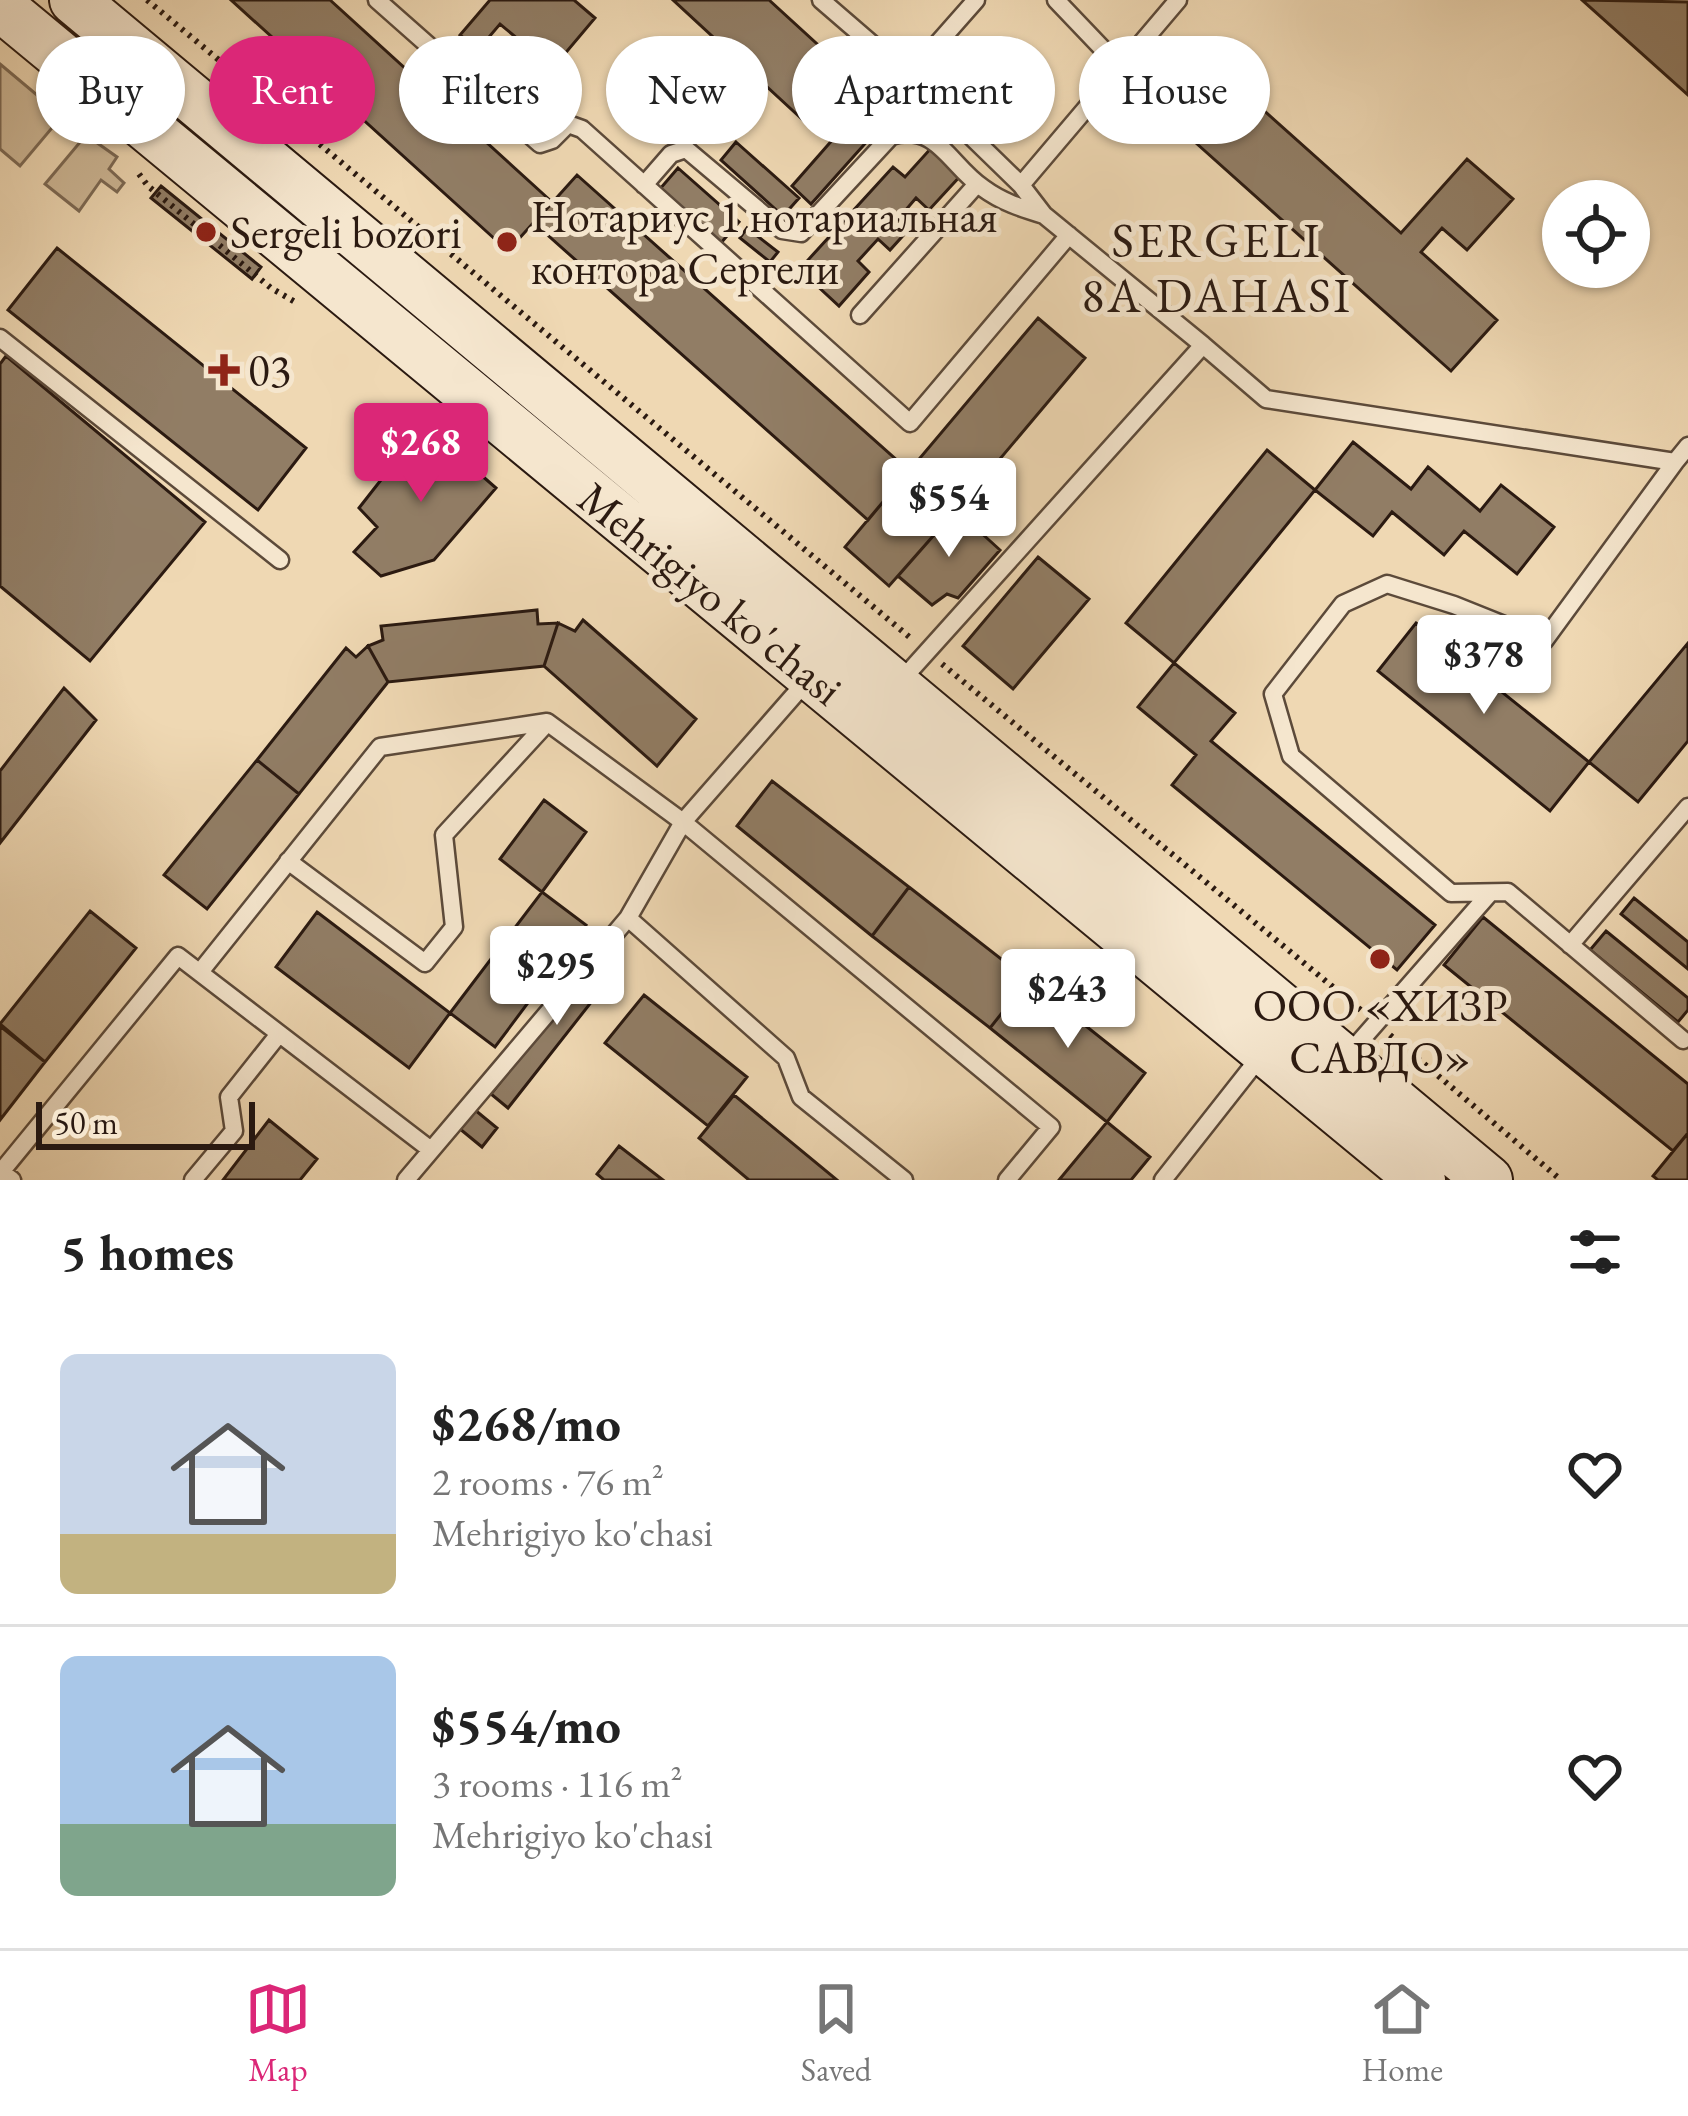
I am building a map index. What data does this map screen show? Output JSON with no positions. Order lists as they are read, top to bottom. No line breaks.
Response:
{"streets":{"main road":["Mehrigiyo ko'chasi"]},"districts":["SERGELI 8A DAHASI"],"places":{"other":["Sergeli bozori","Нотариус 1 нотариальная контора Сергели","ООО «ХИЗР САВДО»"],"health":["03"]},"scale_bar":"50 m","page":{"chip":["Buy","Rent","Filters","New","Apartment","House"],"price":["$268","$554","$378","$295","$243"],"scale":"50 m","heading":"5 homes","list":[{"name":"$268/mo","note":"2 rooms · 76 m² · Mehrigiyo ko'chasi"},{"name":"$554/mo","note":"3 rooms · 116 m² · Mehrigiyo ko'chasi"}],"tabs":["Map","Saved","Home"]}}
